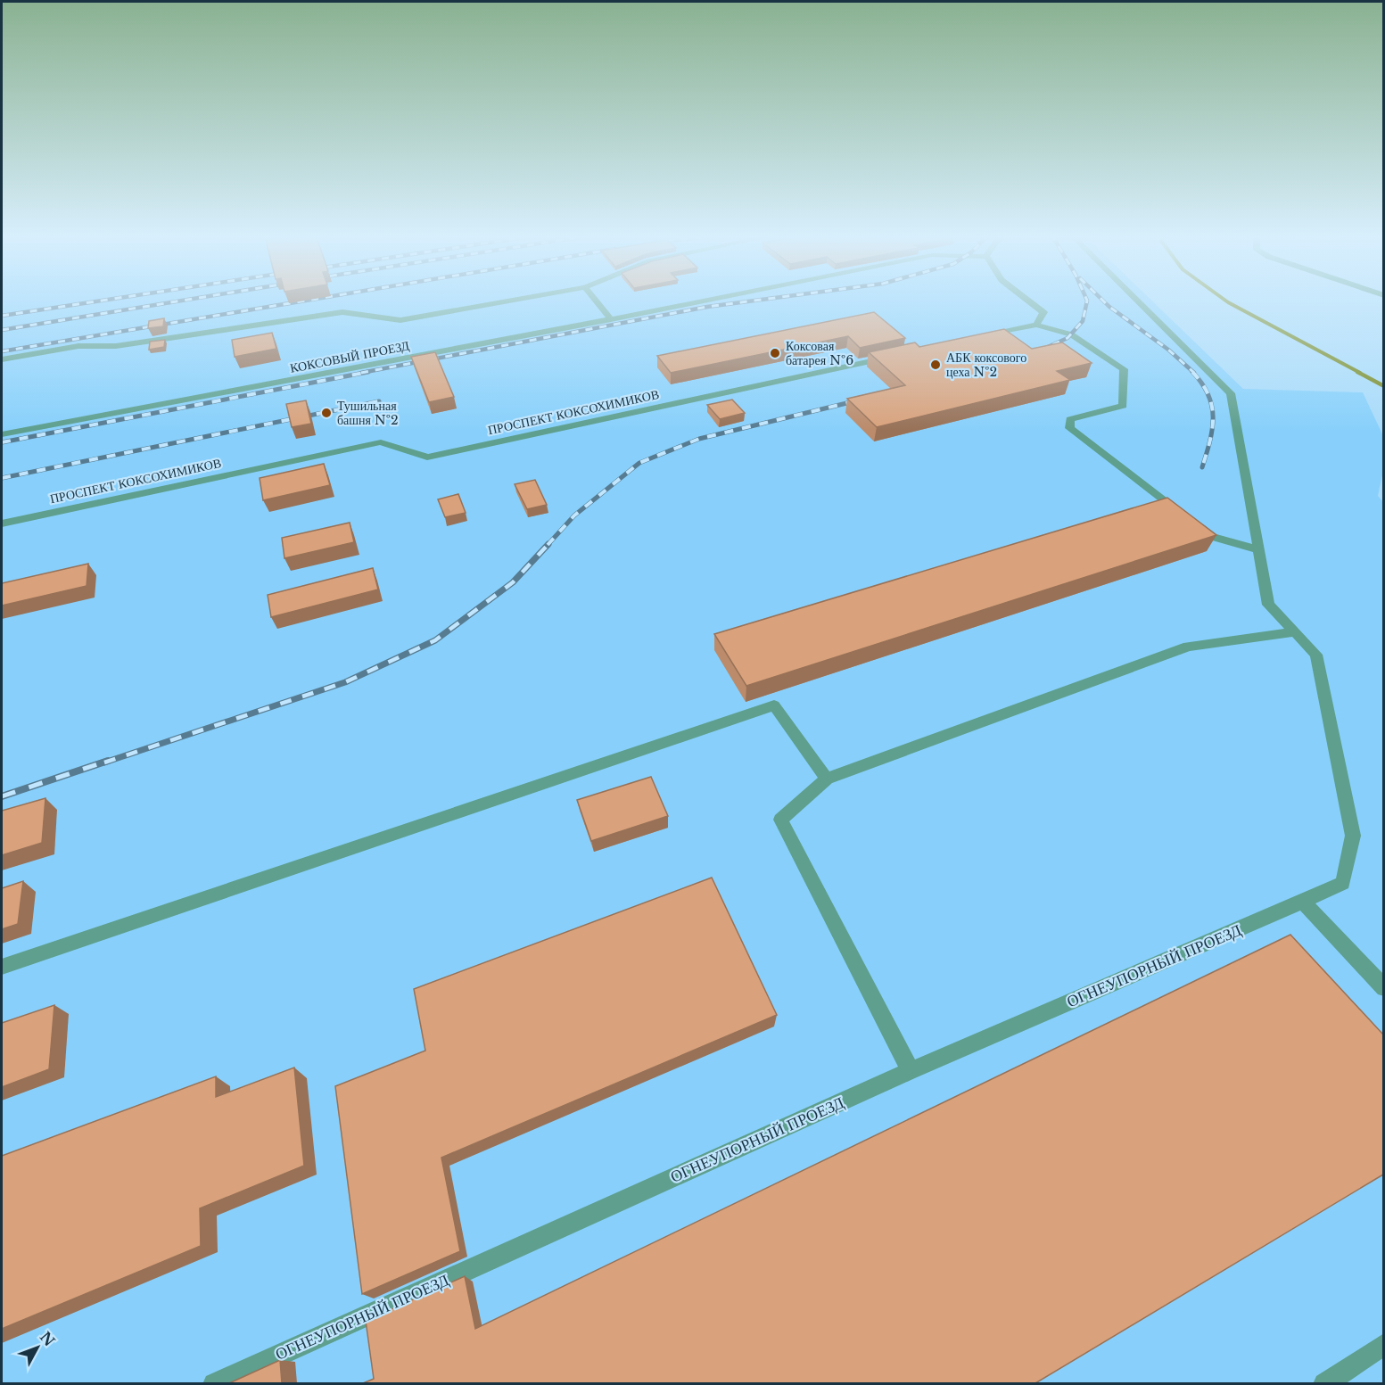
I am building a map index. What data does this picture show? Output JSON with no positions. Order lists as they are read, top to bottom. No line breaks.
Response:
{"streets":{"street":["КОКСОВЫЙ ПРОЕЗД","ПРОСПЕКТ КОКСОХИМИКОВ","ОГНЕУПОРНЫЙ ПРОЕЗД"]},"places":["Коксовая батарея №6","АБК коксового цеха №2","Тушильная башня №2"],"north":"top right"}
